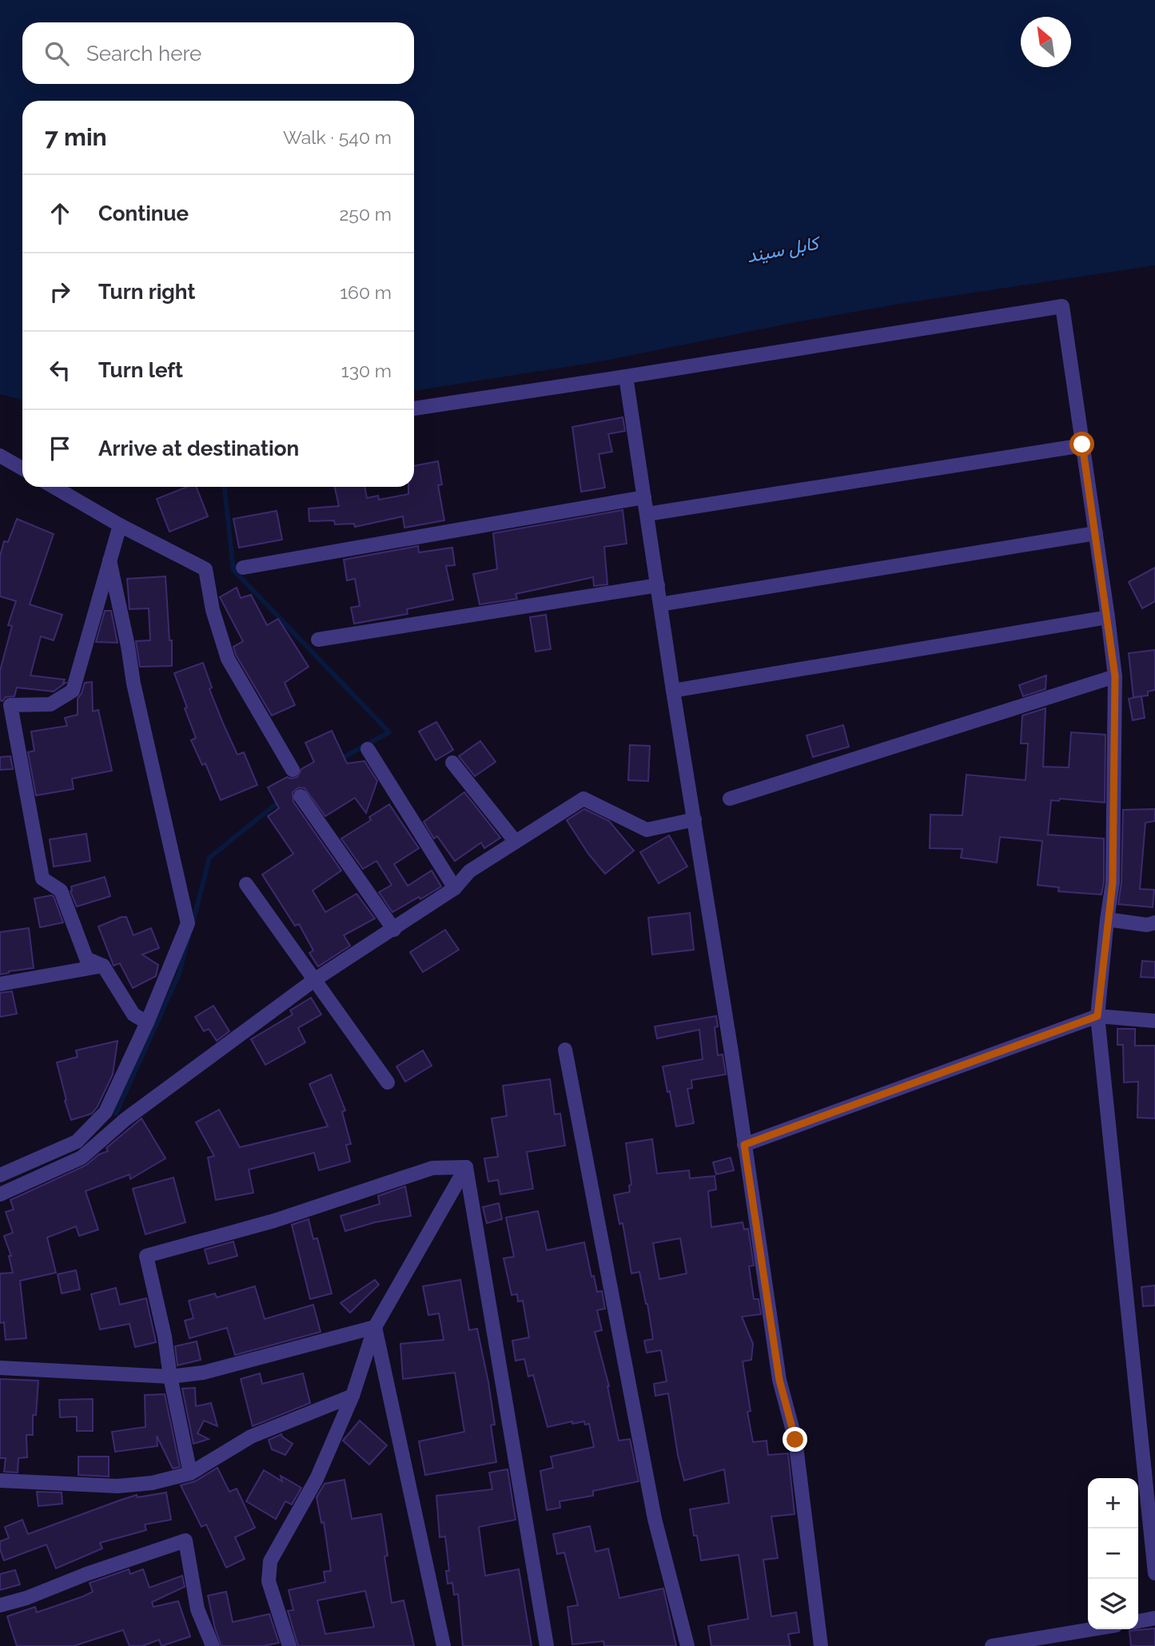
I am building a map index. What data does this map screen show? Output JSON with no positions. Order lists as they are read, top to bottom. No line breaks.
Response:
{"water":["کابل سيند"],"north":"top left","page":{"search":"Search here","heading":["7 min","Walk · 540 m"],"list":[["Continue","250 m"],["Turn right","160 m"],["Turn left","130 m"],"Arrive at destination"],"map_buttons":["+","−"]}}
